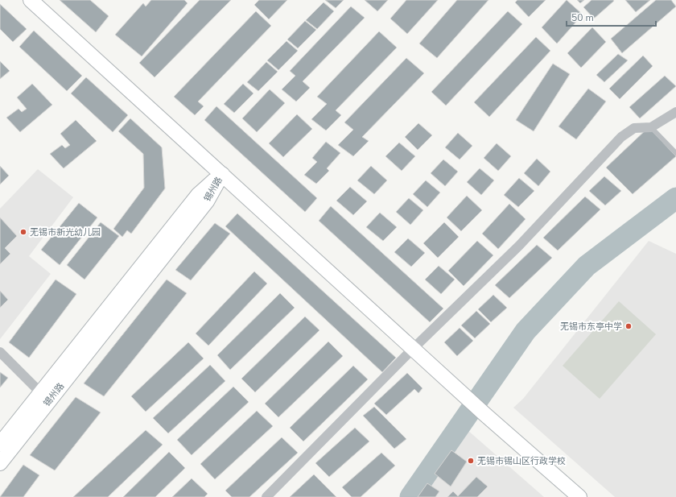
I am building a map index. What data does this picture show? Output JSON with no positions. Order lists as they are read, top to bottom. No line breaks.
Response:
{"streets":{"street":["锡州路"]},"places":["无锡市新光幼儿园","无锡市东亭中学","无锡市锡山区行政学校"],"scale_bar":"50 m"}
